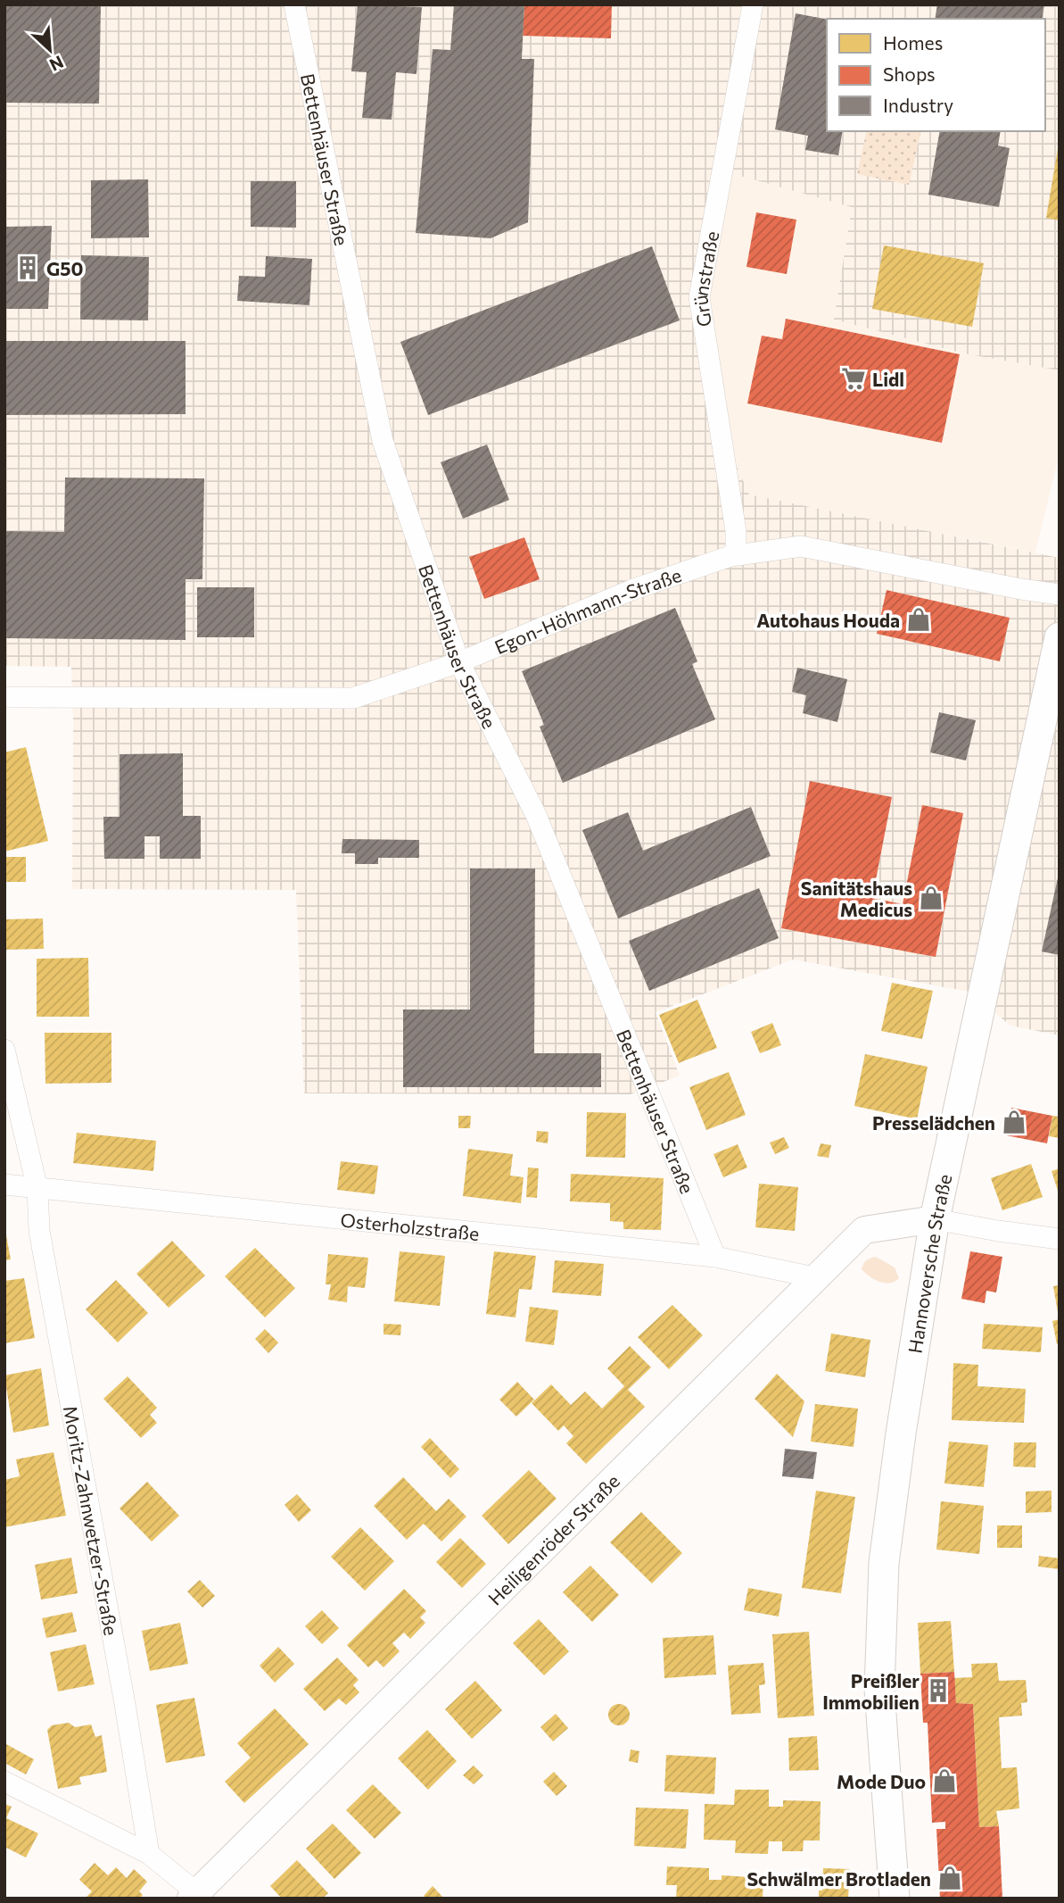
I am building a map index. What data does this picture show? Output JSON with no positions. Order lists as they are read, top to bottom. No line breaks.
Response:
{"streets":{"main road":["Hannoversche Straße"],"street":["Bettenhäuser Straße","Grünstraße","Egon-Höhmann-Straße","Osterholzstraße","Moritz-Zahnwetzer-Straße","Heiligenröder Straße"]},"crossings":[["Bettenhäuser Straße","Egon-Höhmann-Straße"],["Bettenhäuser Straße","Osterholzstraße"],["Grünstraße","Egon-Höhmann-Straße"],["Osterholzstraße","Moritz-Zahnwetzer-Straße"],["Osterholzstraße","Heiligenröder Straße"],["Hannoversche Straße","Heiligenröder Straße"]],"places":{"building":["G50","Preißler Immobilien"],"supermarket":["Lidl"],"shop":["Autohaus Houda","Sanitätshaus Medicus","Presselädchen","Mode Duo","Schwälmer Brotladen"]},"legend":["Homes","Shops","Industry"],"north":"bottom right"}
